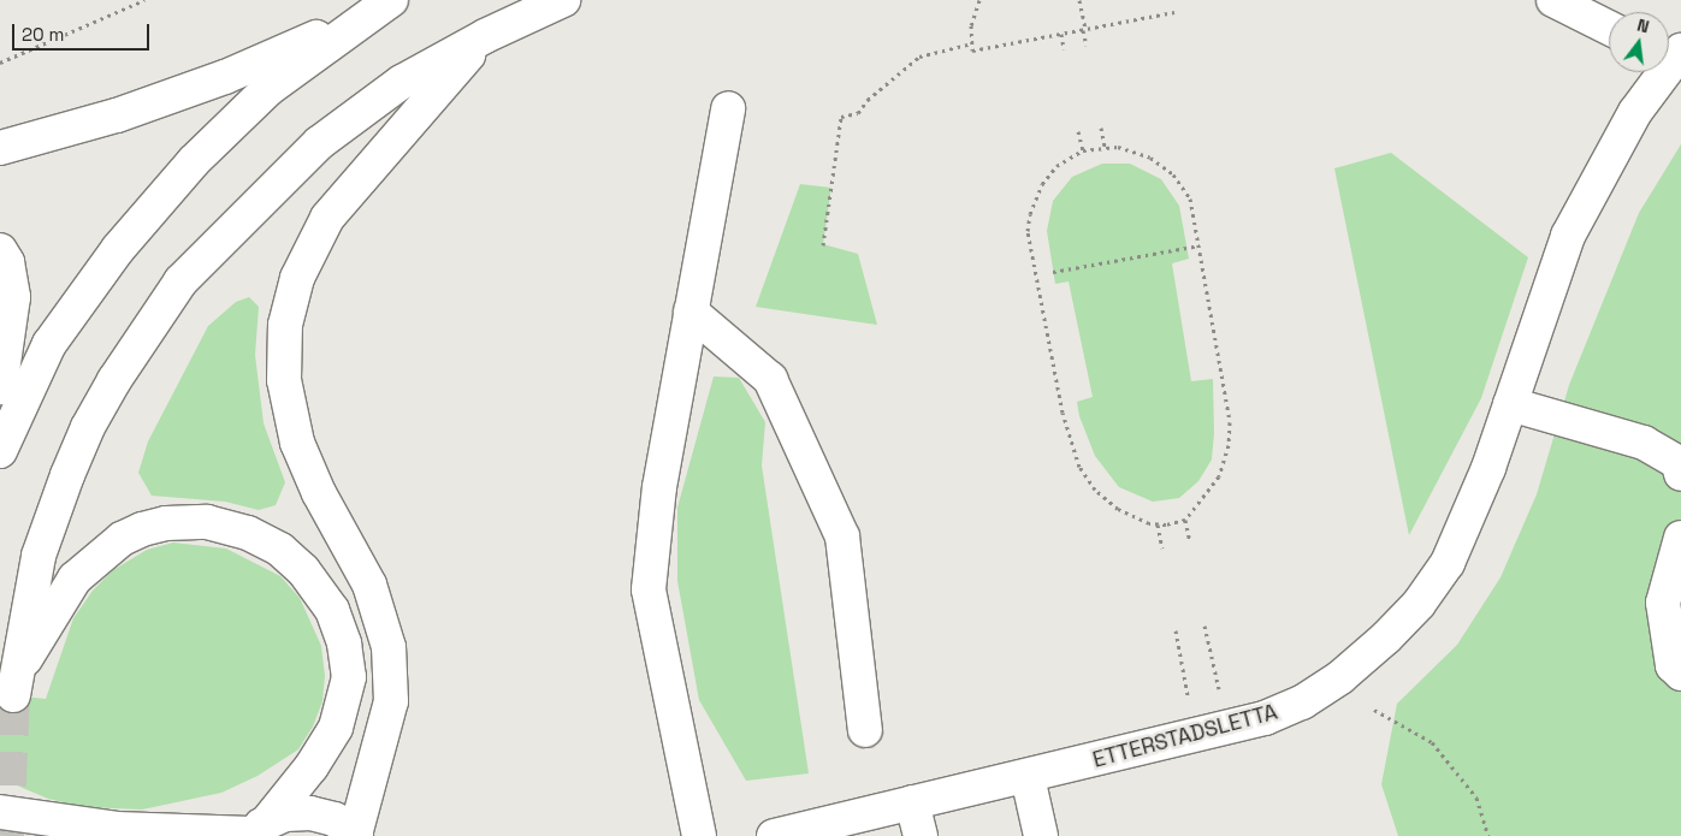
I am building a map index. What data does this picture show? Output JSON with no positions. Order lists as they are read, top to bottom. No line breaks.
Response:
{"streets":{"main road":["ETTERSTADSLETTA"]},"scale_bar":"20 m","north":"top"}
